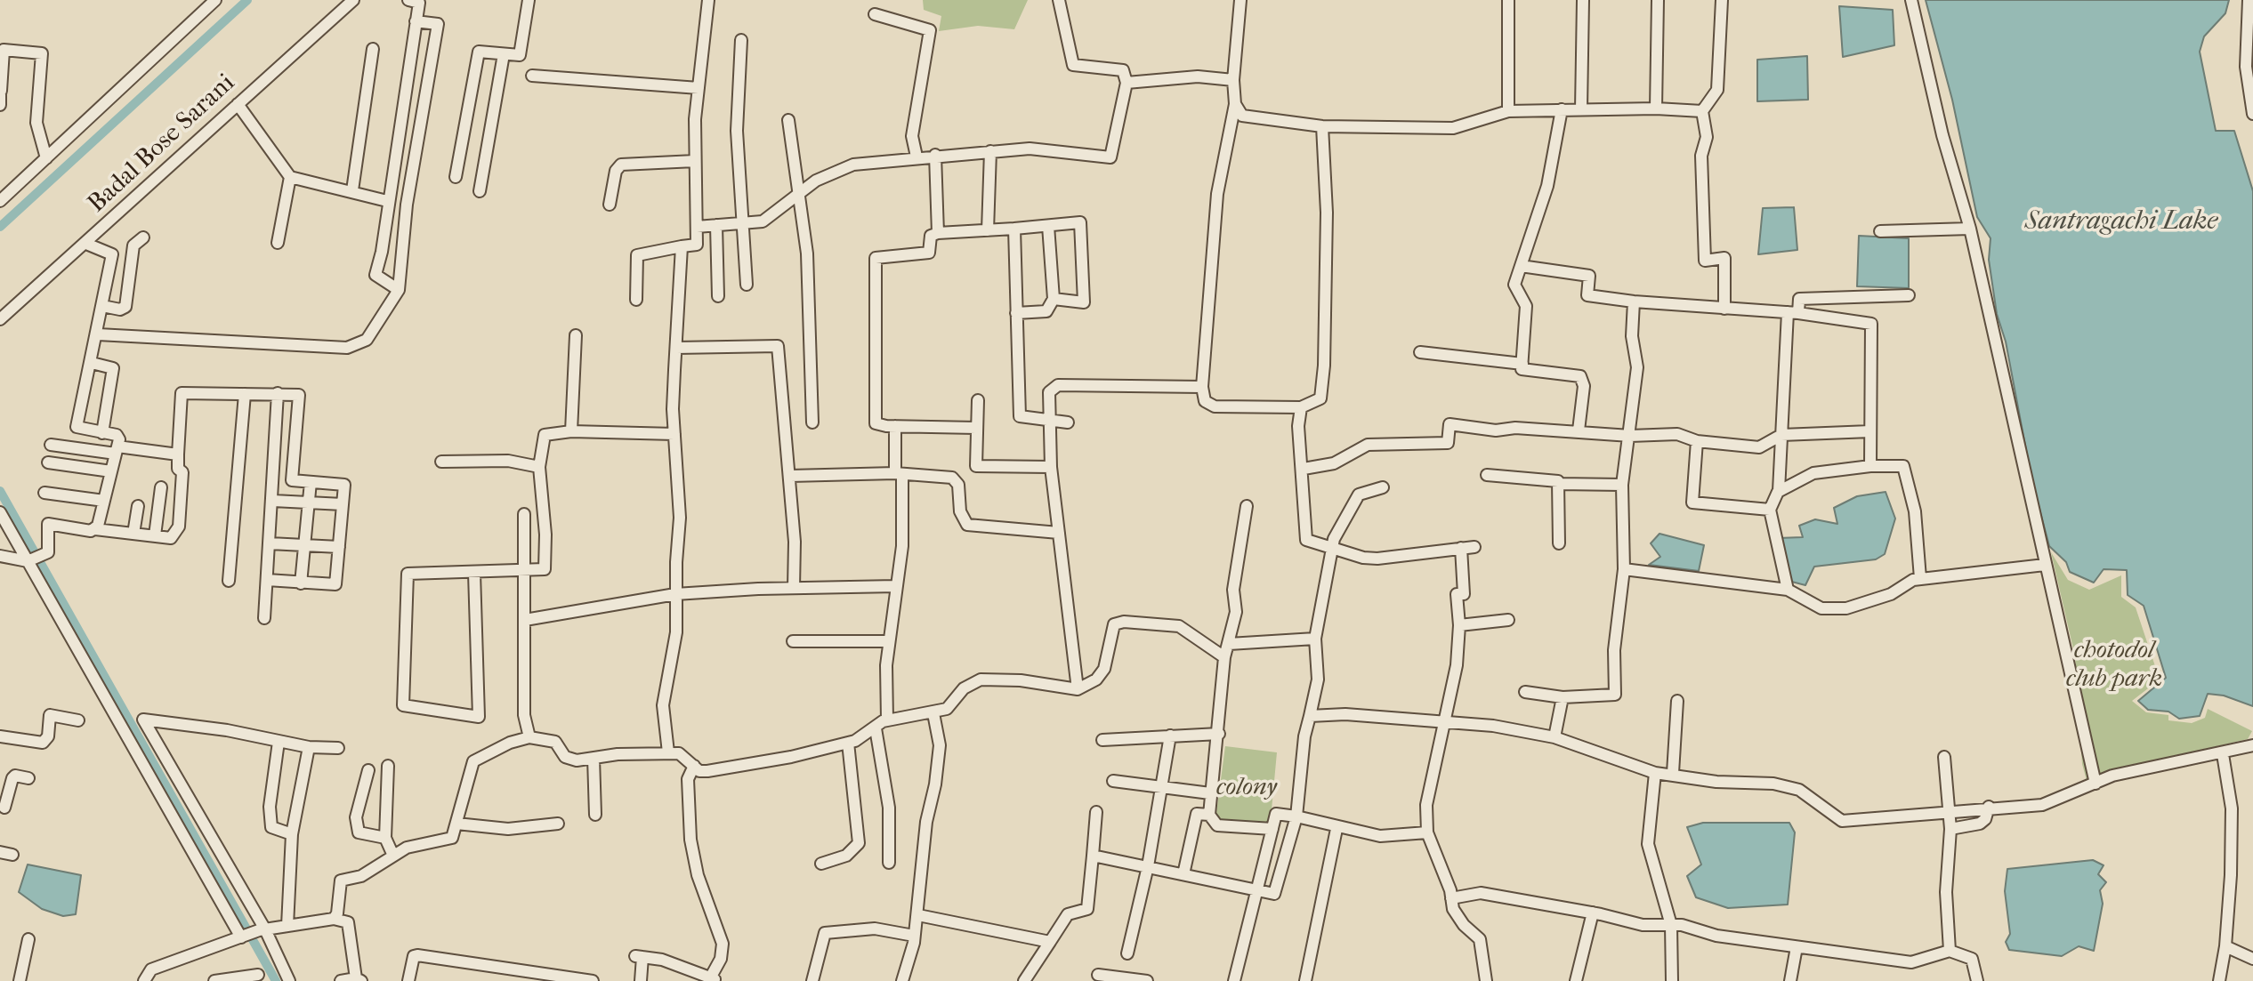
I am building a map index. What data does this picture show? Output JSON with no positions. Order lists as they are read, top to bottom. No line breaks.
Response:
{"streets":{"street":["Badal Bose Sarani"]},"water":["Santragachi Lake"],"parks":["chotodol club park","colony"]}
